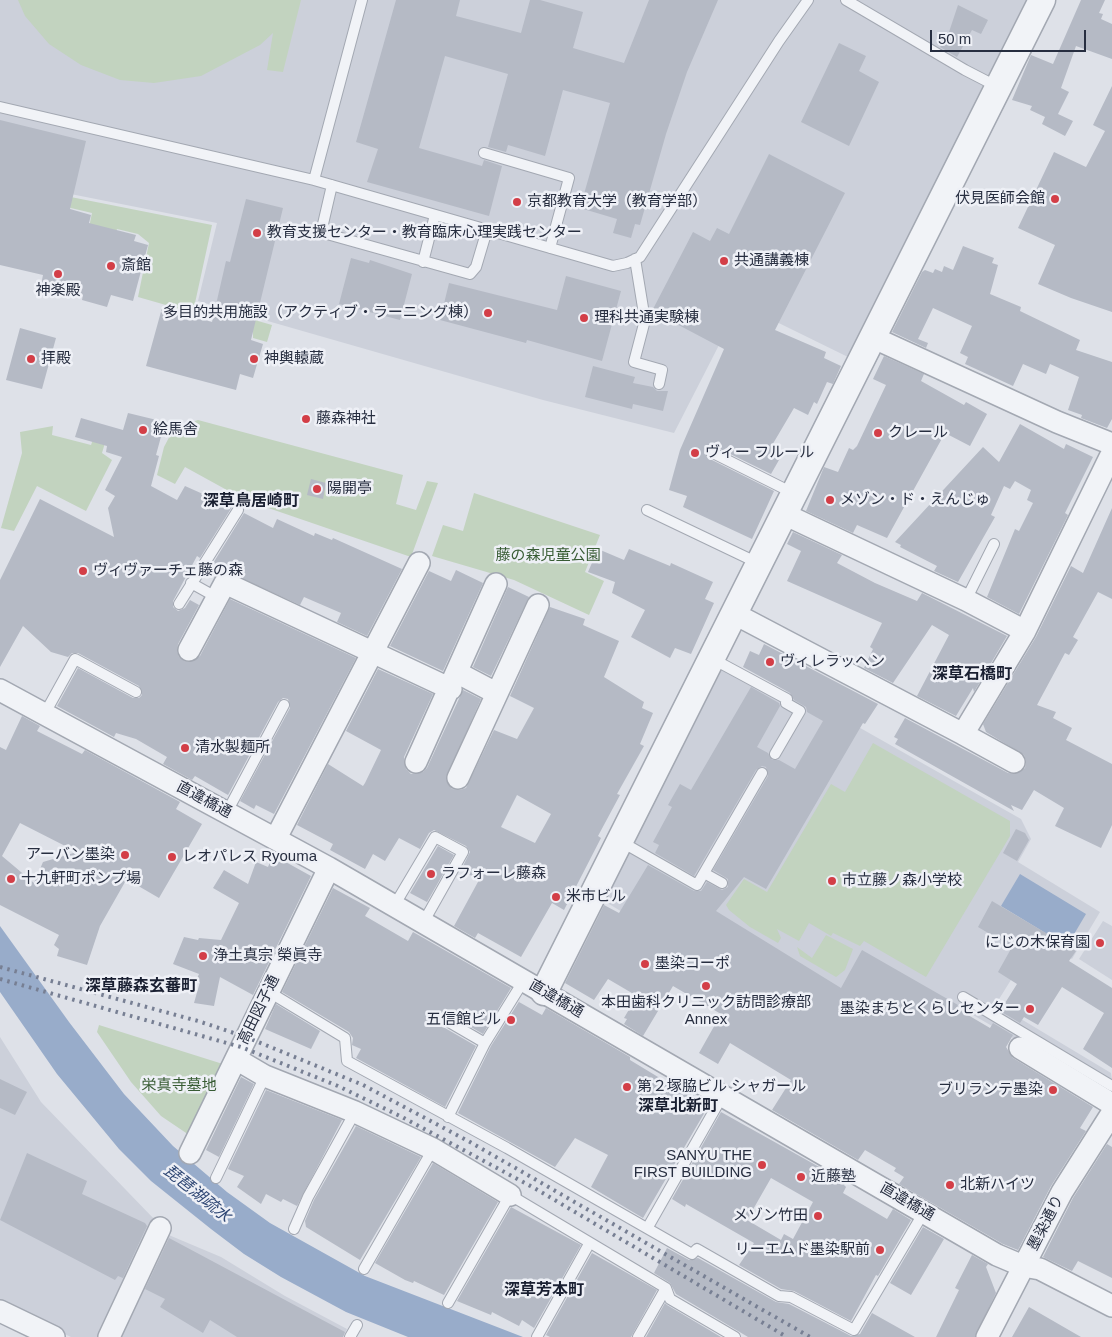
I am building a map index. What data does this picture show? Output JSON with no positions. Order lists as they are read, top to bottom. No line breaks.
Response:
{"streets":{"street":["直違橋通","高田図子通","墨染通り"]},"crossings":[["直違橋通","高田図子通"],["直違橋通","墨染通り"]],"districts":["深草鳥居崎町","深草石橋町","深草藤森玄蕃町","深草北新町","深草芳本町"],"water":["琵琶湖疏水"],"parks":["藤の森児童公園","栄真寺墓地"],"places":["伏見医師会館","京都教育大学（教育学部）","教育支援センター・教育臨床心理実践センター","共通講義棟","斎館","神楽殿","多目的共用施設（アクティブ・ラーニング棟）","理科共通実験棟","拝殿","神輿轅蔵","藤森神社","絵馬舎","クレール","ヴィー フルール","陽開亭","メゾン・ド・えんじゅ","ヴィヴァーチェ藤の森","ヴィレラッヘン","清水製麺所","アーバン墨染","レオパレス Ryouma","ラフォーレ藤森","十九軒町ポンプ場","市立藤ノ森小学校","米市ビル","にじの木保育園","浄土真宗 榮眞寺","墨染コーポ","本田歯科クリニック訪問診療部 Annex","墨染まちとくらしセンター","五信館ビル","第２塚脇ビル シャガール","ブリランテ墨染","SANYU THE FIRST BUILDING","近藤塾","北新ハイツ","メゾン竹田","リーエムド墨染駅前"],"scale_bar":"50 m"}
